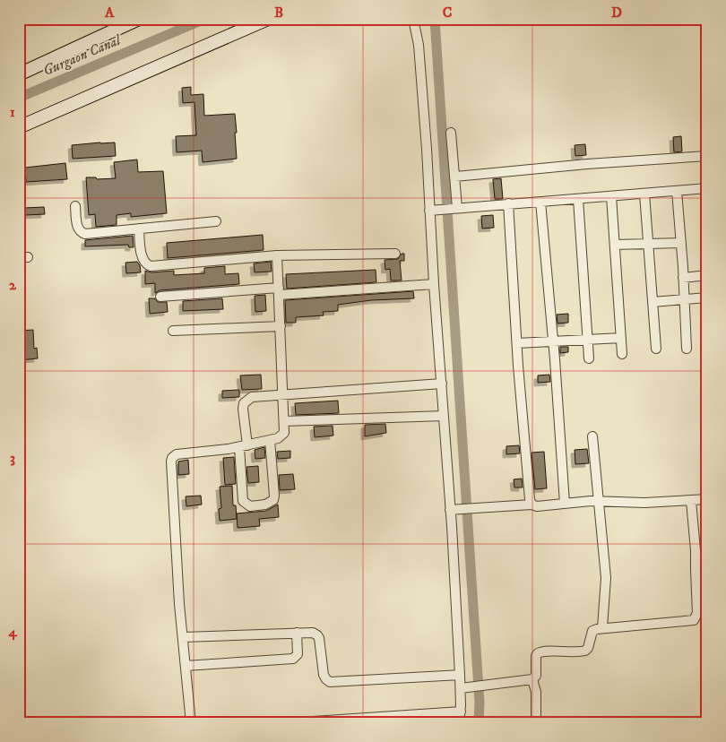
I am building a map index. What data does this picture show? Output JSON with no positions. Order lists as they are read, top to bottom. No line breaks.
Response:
{"water":["Gurgaon Canal"],"grid":{"columns":["A","B","C","D"],"rows":["1","2","3","4"]}}
